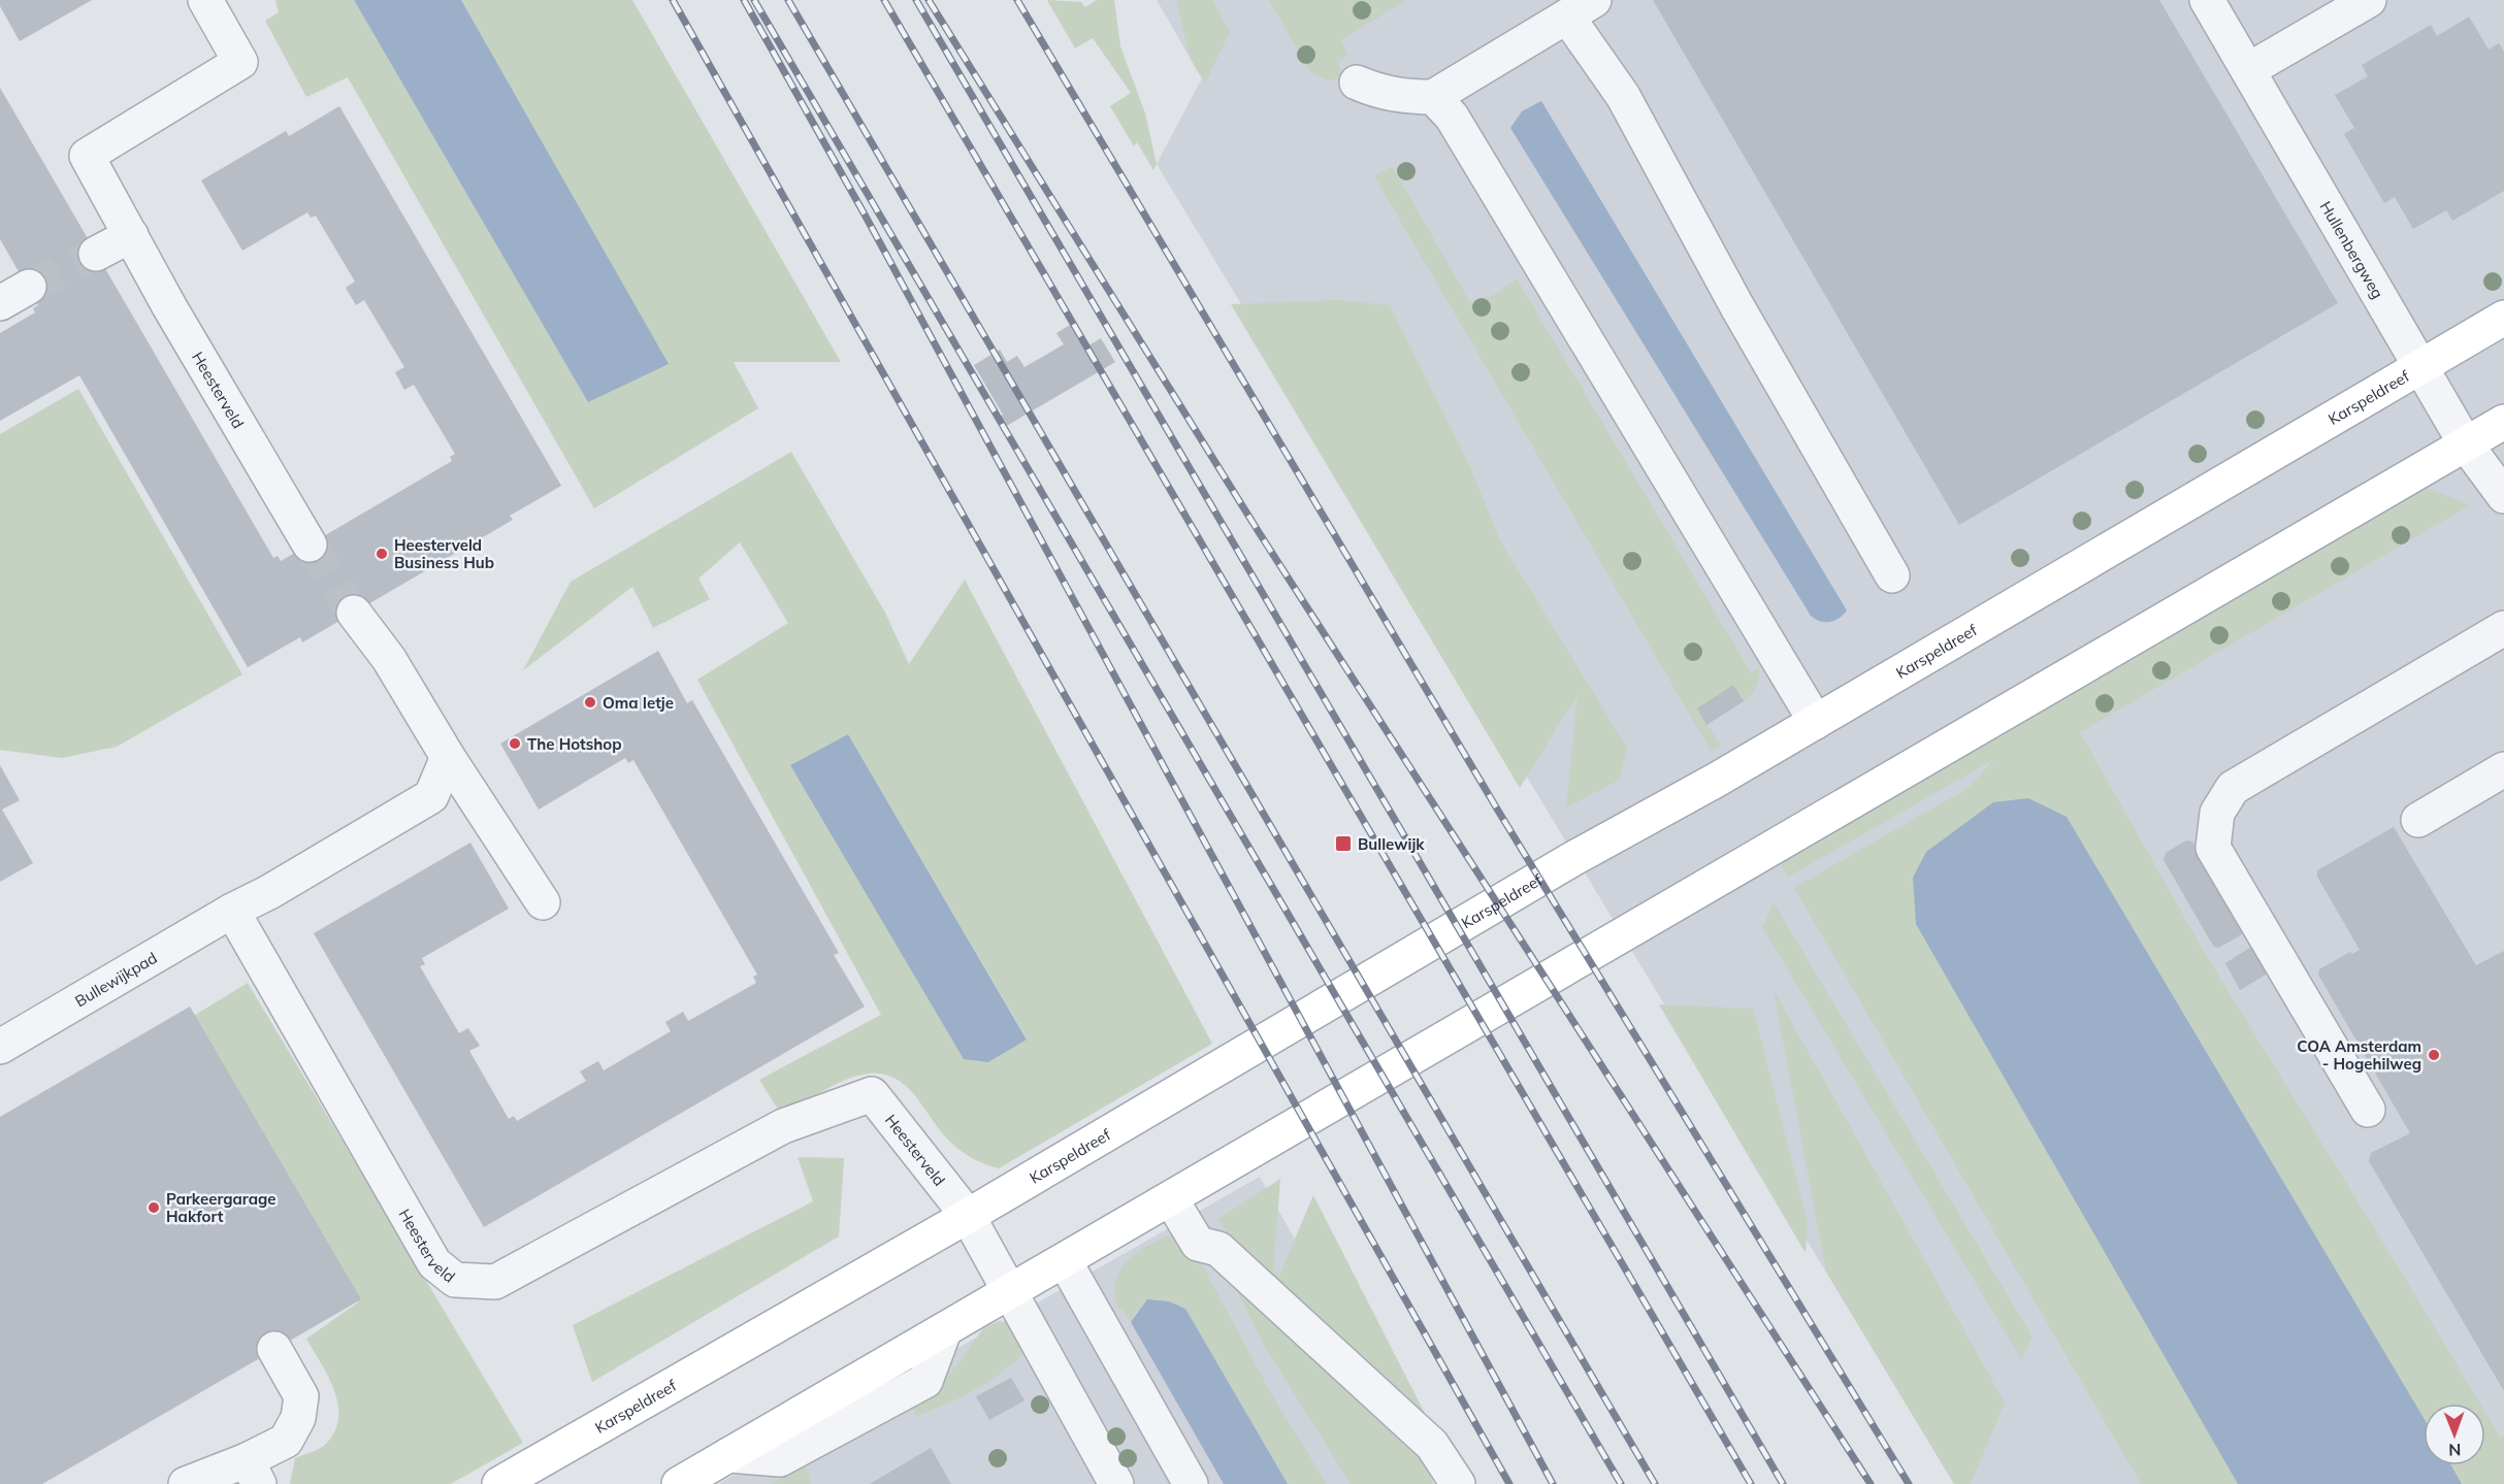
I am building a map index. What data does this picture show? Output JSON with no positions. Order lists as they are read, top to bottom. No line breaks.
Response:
{"streets":{"main road":["Karspeldreef"],"street":["Hullenbergweg","Heesterveld","Bullewijkpad"]},"crossings":[["Hullenbergweg","Karspeldreef"],["Heesterveld","Karspeldreef"],["Heesterveld","Bullewijkpad"]],"places":{"other":["Heesterveld Business Hub","Oma Ietje","The Hotshop","COA Amsterdam - Hogehilweg","Parkeergarage Hakfort"],"transit":["Bullewijk"]},"north":"bottom"}
